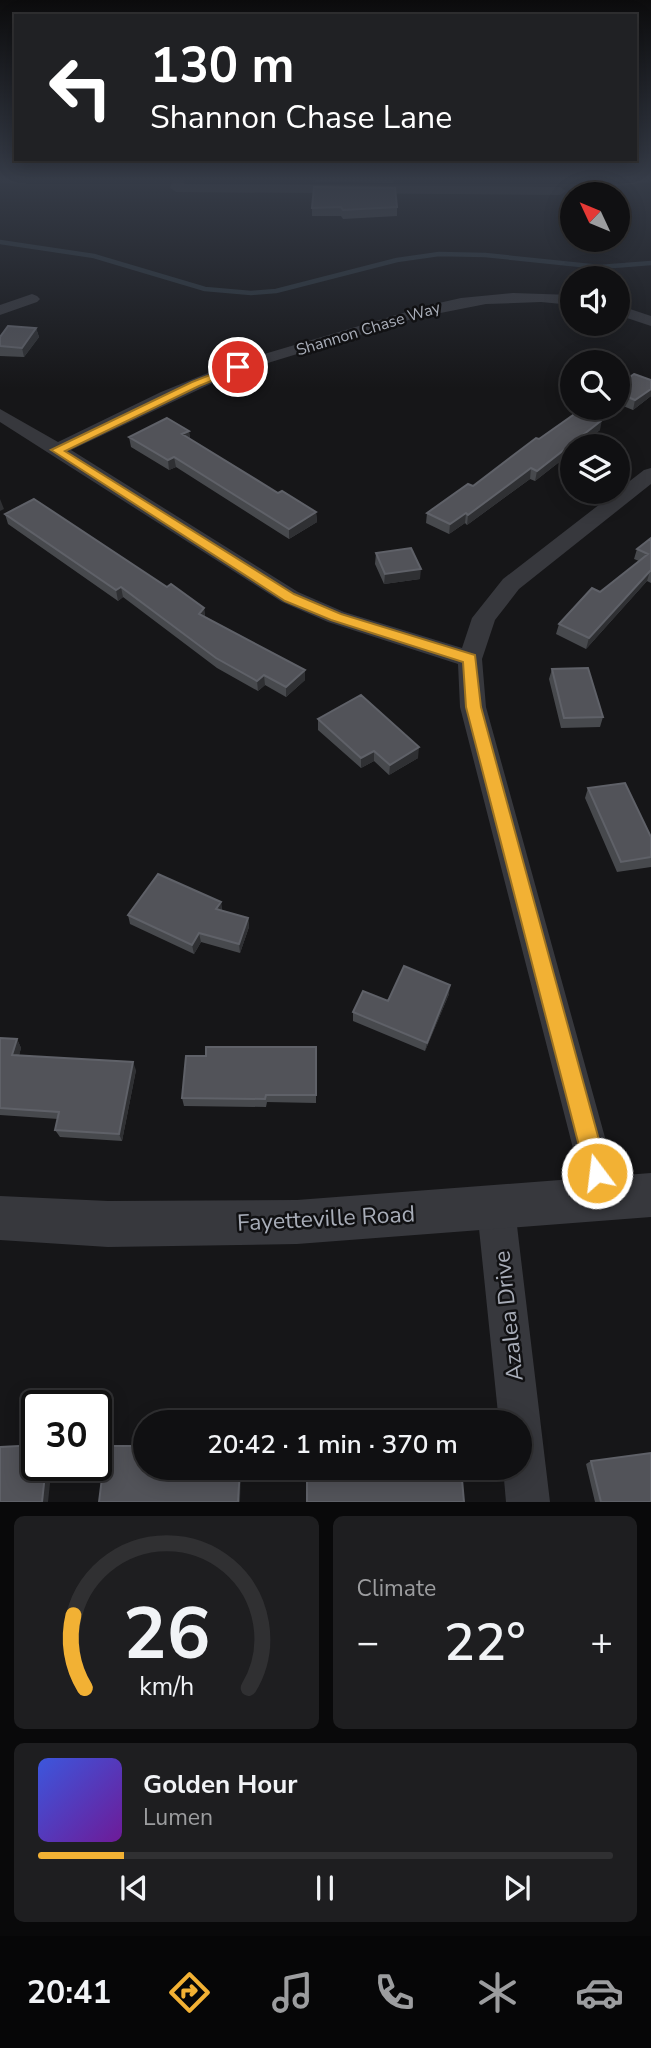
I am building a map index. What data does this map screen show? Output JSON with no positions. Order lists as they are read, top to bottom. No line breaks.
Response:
{"streets":{"street":["Shannon Chase Way","Fayetteville Road","Azalea Drive"]},"crossings":[["Fayetteville Road","Azalea Drive"]],"north":"top left","page":{"turn":["130 m","Shannon Chase Lane"],"limit":"30","trip":"20:42 · 1 min · 370 m","tile":"Climate","heat":["−","22°","+"],"song":["Golden Hour","Lumen"],"tabs":"20:41","gauge":["26","km/h"]}}
